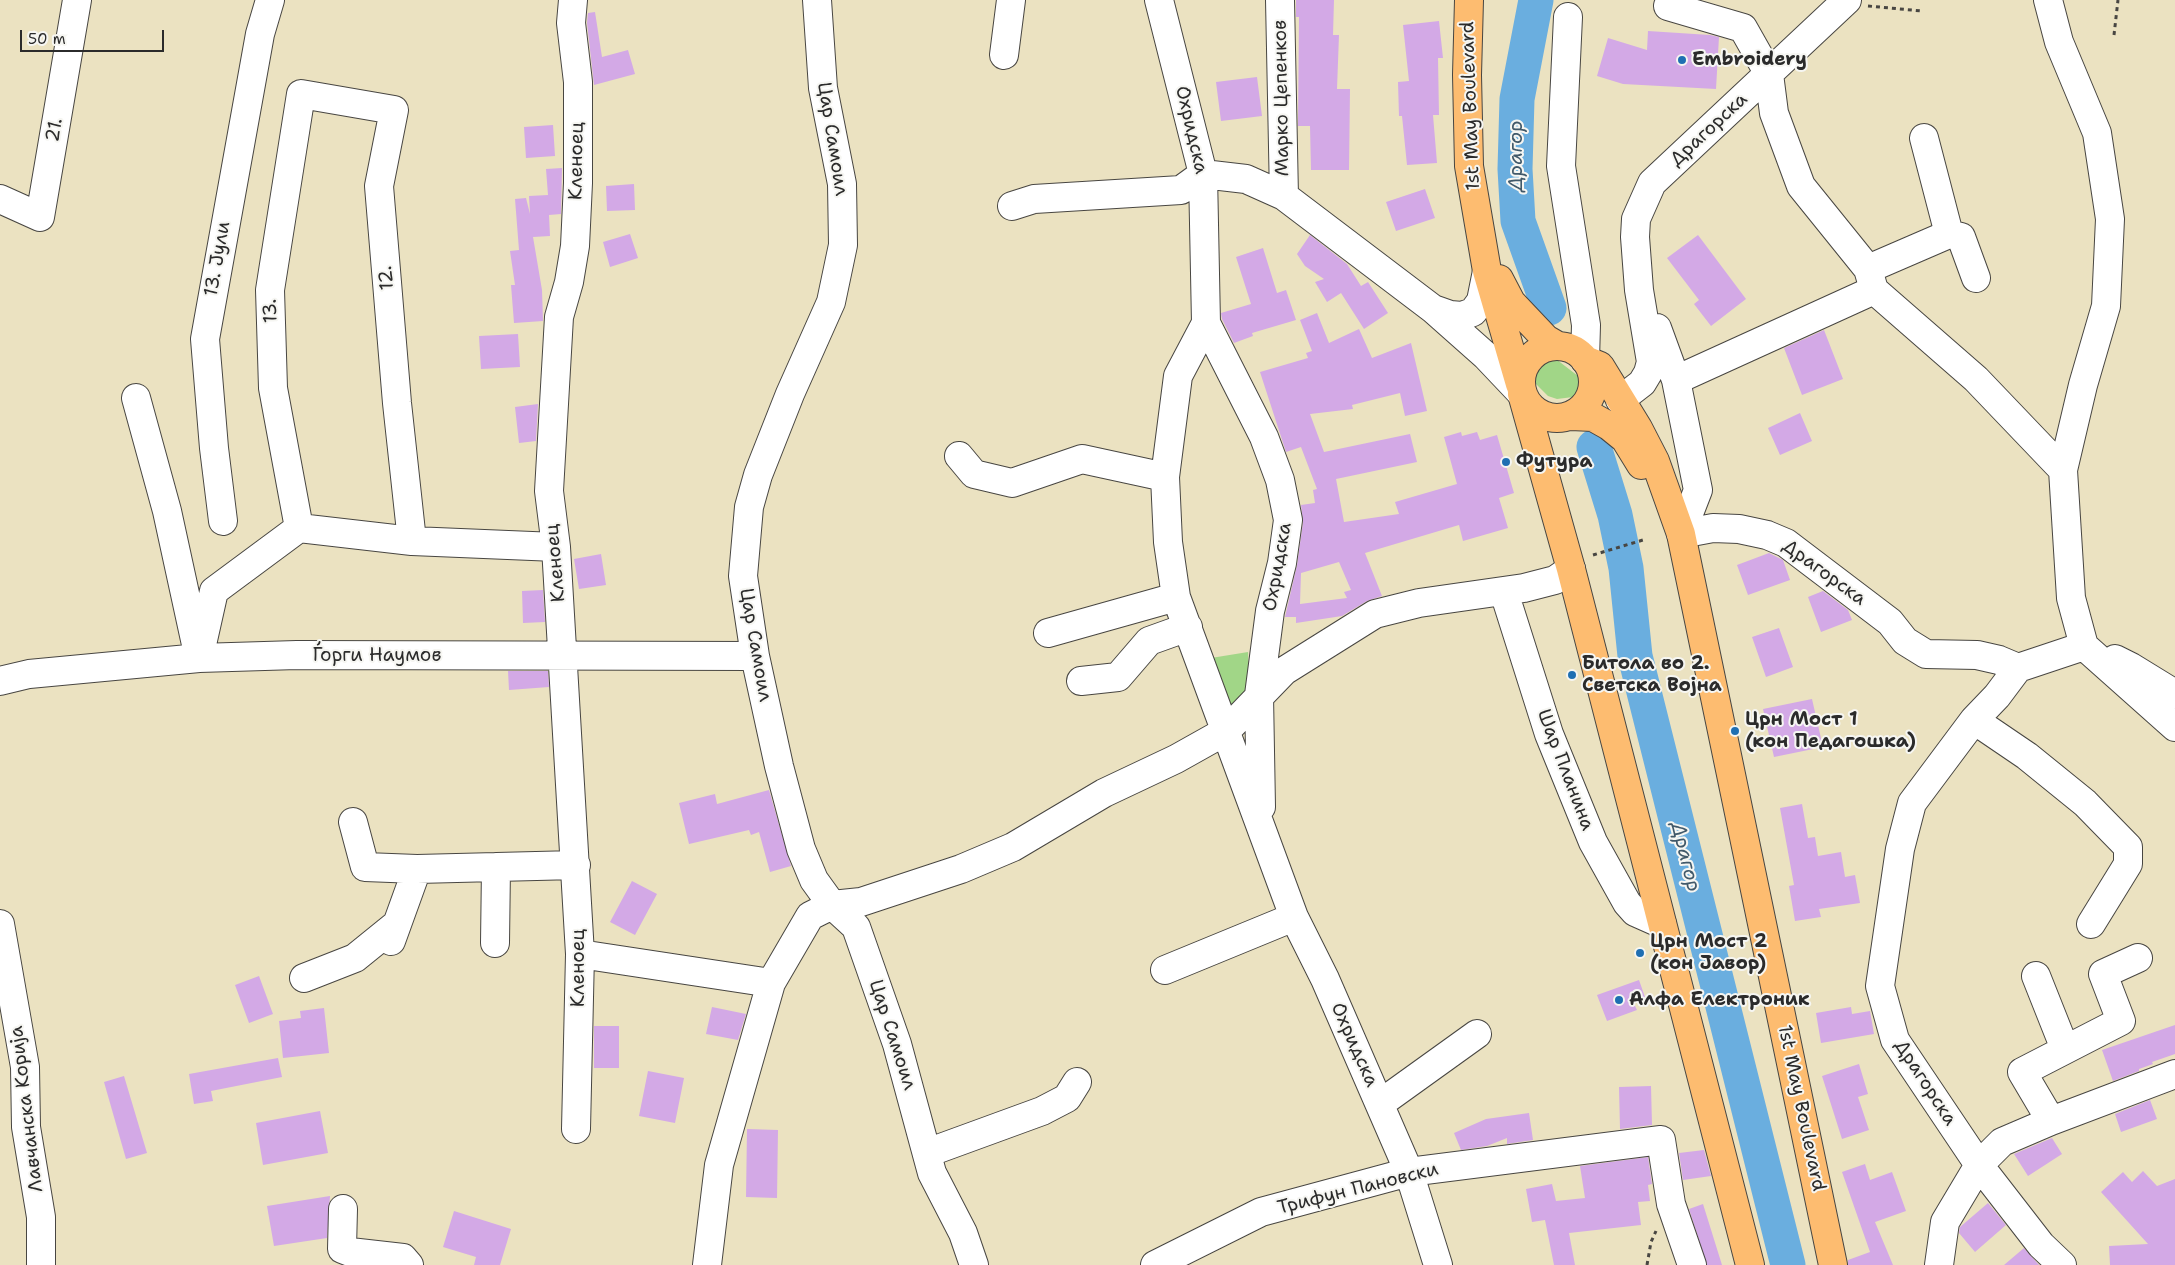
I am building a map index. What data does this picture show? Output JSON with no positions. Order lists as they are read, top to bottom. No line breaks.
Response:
{"streets":{"main road":["1st May Boulevard"],"street":["Марко Цепенков","21.","Охридска","Драгорска","Цар Самоил","Кленоец","13. Јули","12.","13.","Ѓорги Наумов","Шар Планина","Лавчанска Корија","Трифун Пановски"]},"crossings":[["Марко Цепенков","1st May Boulevard"],["Марко Цепенков","Охридска"],["1st May Boulevard","Драгорска"],["1st May Boulevard","Шар Планина"],["Охридска","Трифун Пановски"],["Цар Самоил","Ѓорги Наумов"],["Кленоец","Ѓорги Наумов"],["12.","13."]],"water":["Драгор"],"places":["Embroidery","Футура","Битола во 2. Светска Војна","Црн Мост 1 (кон Педагошка)","Црн Мост 2 (кон Јавор)","Алфа Електроник"],"scale_bar":"50 m"}
